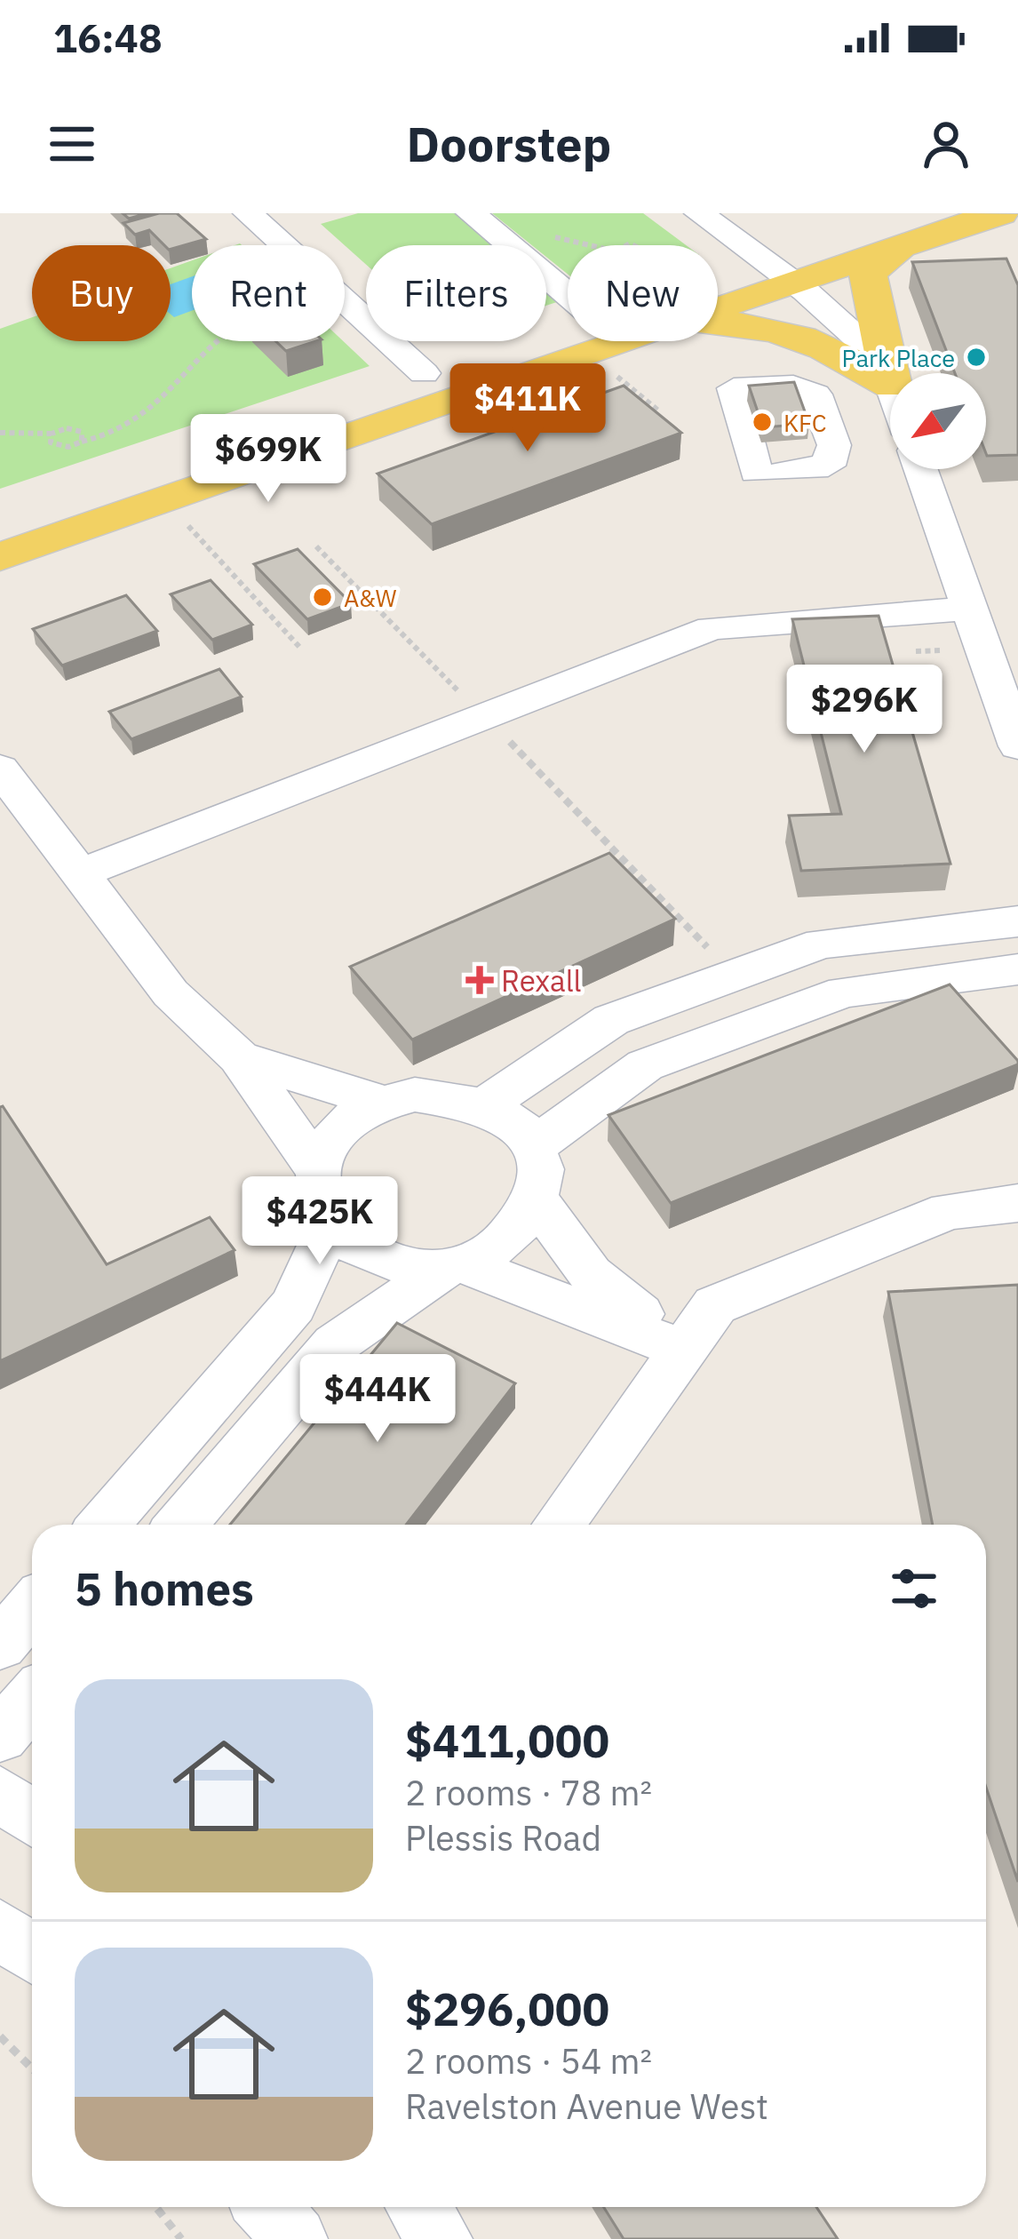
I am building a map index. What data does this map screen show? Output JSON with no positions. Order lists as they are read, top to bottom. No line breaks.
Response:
{"places":{"other":["Park Place","KFC","A&W"],"health":["Rexall"]},"north":"bottom left","page":{"status":"16:48","header":"Doorstep","chip":["Buy","Rent","Filters","New"],"price":["$411K","$699K","$296K","$425K","$444K"],"heading":"5 homes","list":[{"name":"$411,000","note":"2 rooms · 78 m² · Plessis Road"},{"name":"$296,000","note":"2 rooms · 54 m² · Ravelston Avenue West"}]}}
